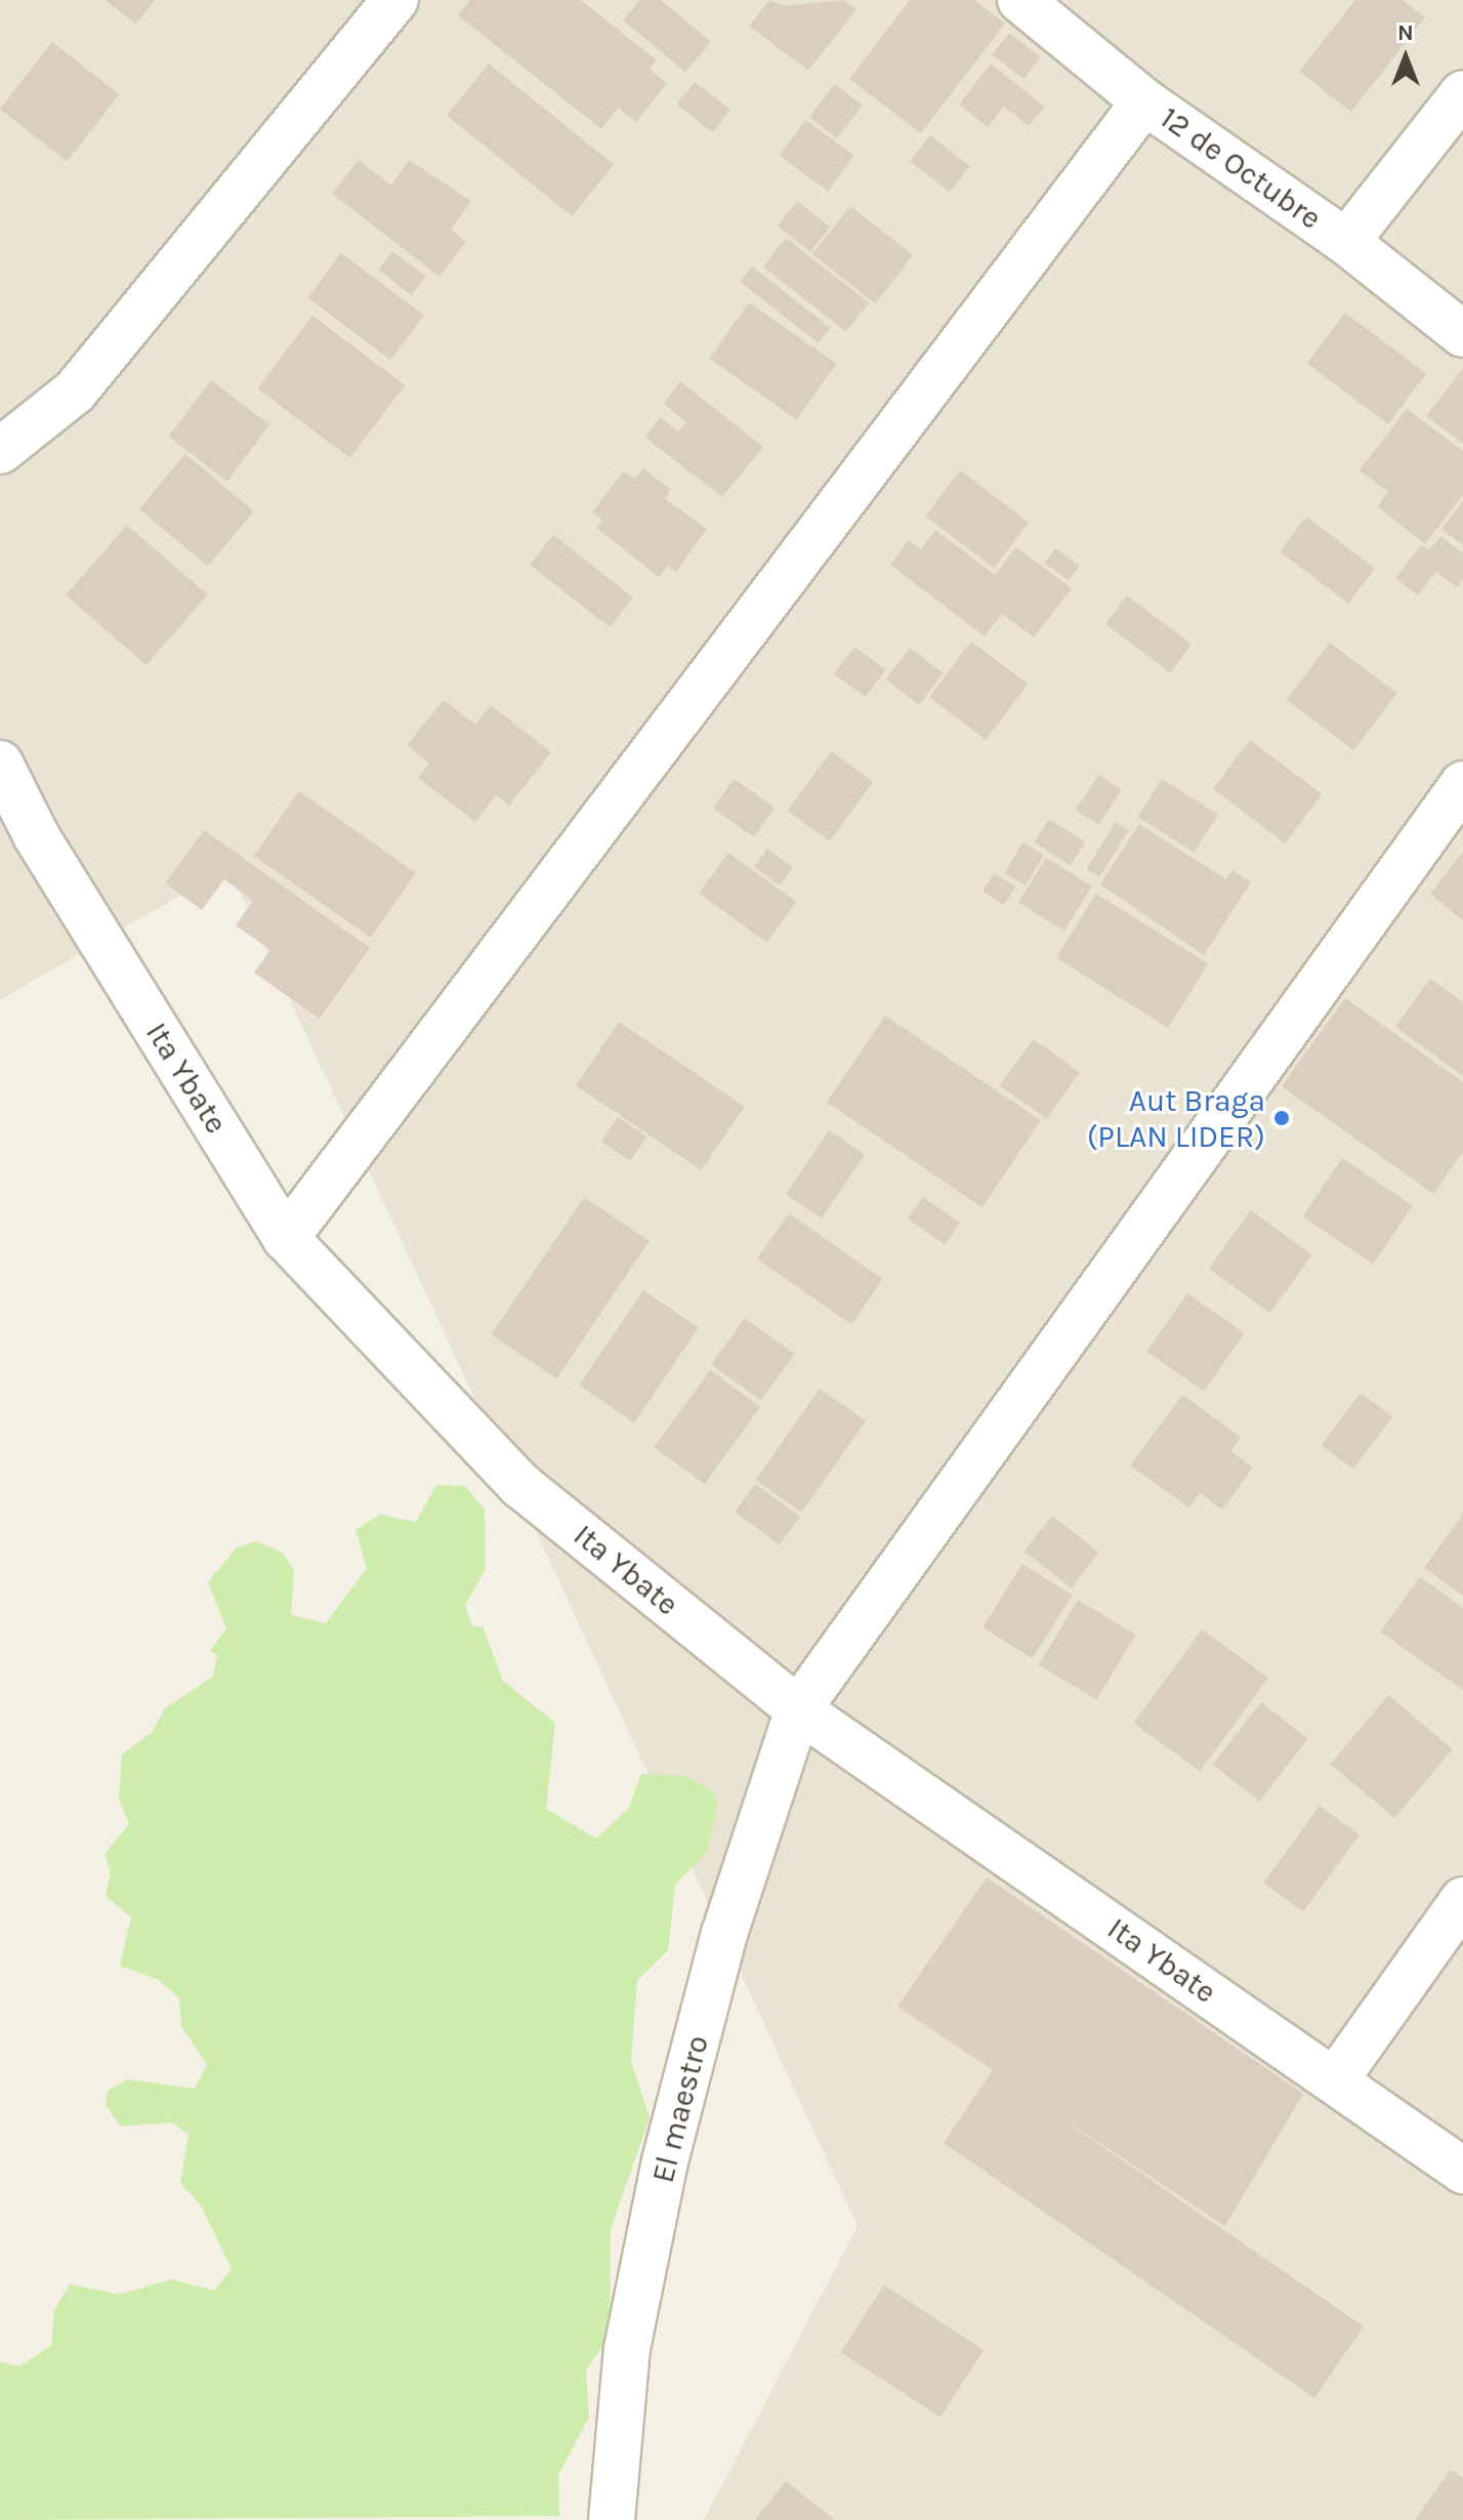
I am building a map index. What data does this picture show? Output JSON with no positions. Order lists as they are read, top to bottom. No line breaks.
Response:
{"streets":{"street":["12 de Octubre","Ita Ybate","El maestro"]},"crossings":[["Ita Ybate","El maestro"]],"places":["Aut Braga (PLAN LIDER)"],"north":"top"}
